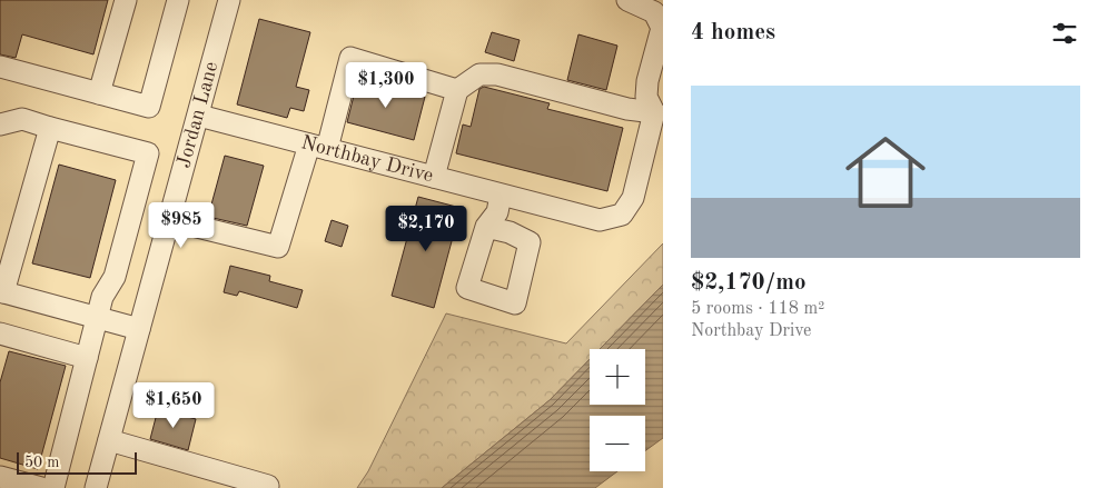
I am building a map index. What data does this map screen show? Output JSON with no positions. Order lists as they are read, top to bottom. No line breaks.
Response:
{"streets":{"street":["Jordan Lane","Northbay Drive"]},"crossings":[["Jordan Lane","Northbay Drive"]],"scale_bar":"50 m","page":{"heading":"4 homes","price":["$1,300","$985","$2,170","$1,650"],"list":[{"name":"$2,170/mo","note":"5 rooms · 118 m² · Northbay Drive"}],"map_buttons":["+","−"],"scale":"50 m"}}
